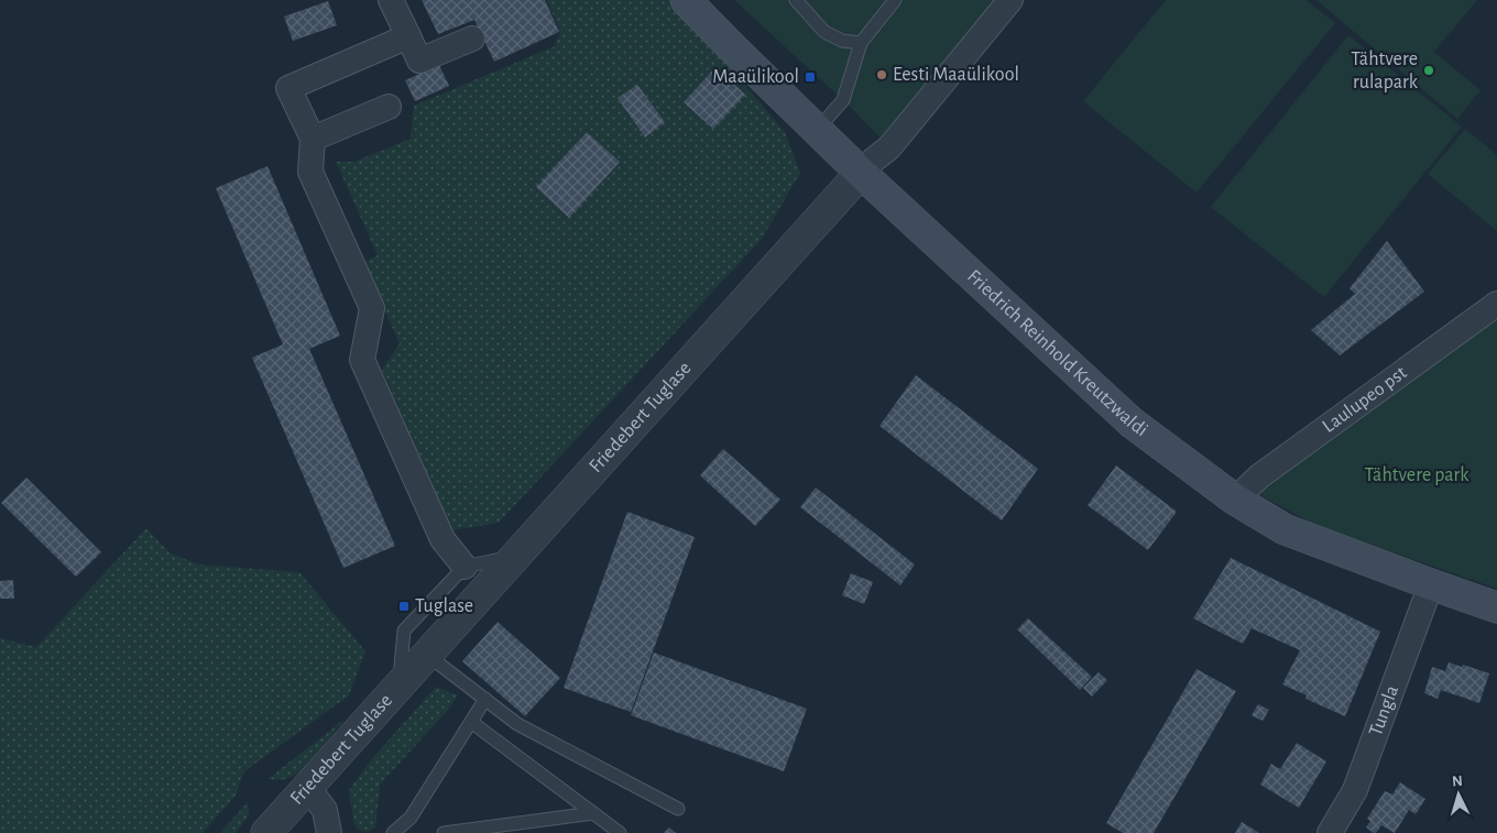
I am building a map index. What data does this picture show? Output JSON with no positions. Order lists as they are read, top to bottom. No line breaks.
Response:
{"streets":{"main road":["Friedrich Reinhold Kreutzwaldi"],"street":["Laulupeo pst","Friedebert Tuglase","Tungla"]},"crossings":[["Friedrich Reinhold Kreutzwaldi","Laulupeo pst"],["Friedrich Reinhold Kreutzwaldi","Friedebert Tuglase"],["Friedrich Reinhold Kreutzwaldi","Tungla"]],"parks":["Tähtvere park"],"places":{"other":["Tähtvere rulapark","Eesti Maaülikool"],"transit":["Maaülikool","Tuglase"]},"north":"top"}
